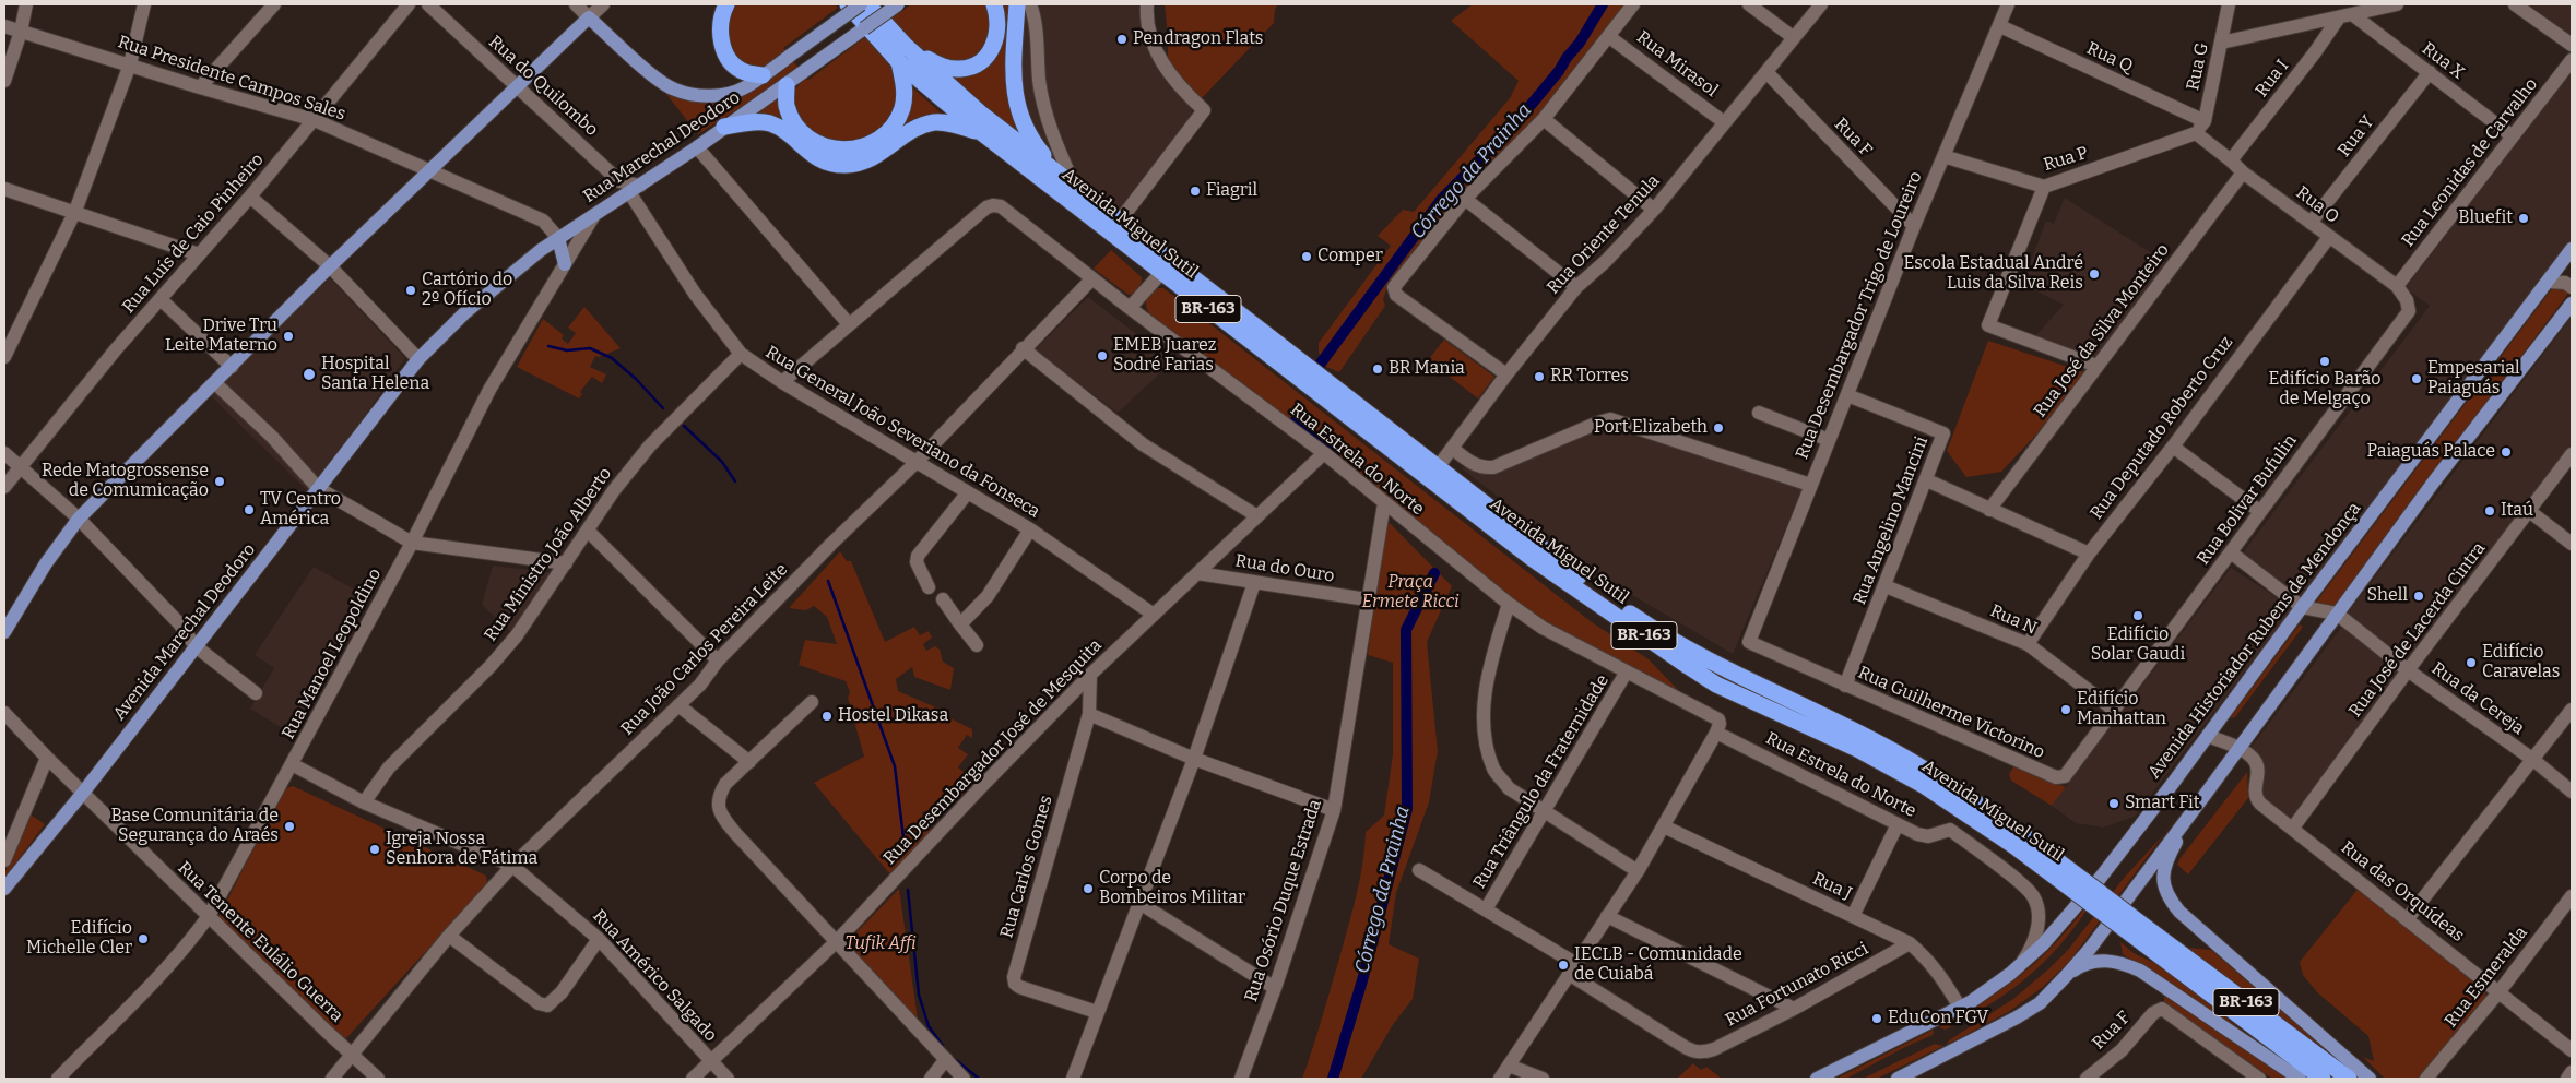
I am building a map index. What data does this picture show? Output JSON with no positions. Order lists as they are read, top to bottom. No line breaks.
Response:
{"streets":{"highway":["Avenida Miguel Sutil","BR-163"],"main road":["Rua Marechal Deodoro","Avenida Marechal Deodoro","Avenida Historiador Rubens de Mendonça"],"street":["Rua Q","Rua X","Rua Mirasol","Rua G","Rua Presidente Campos Sales","Rua I","Rua do Quilombo","Rua Y","Rua F","Rua P","Rua Leonidas de Carvalho","Rua O","Rua Luís de Caio Pinheiro","Rua Oriente Tenula","Rua Desembargador Trigo de Loureiro","Rua José da Silva Monteiro","Rua Deputado Roberto Cruz","Rua General João Severiano da Fonseca","Rua Estrela do Norte","Rua Bolivar Bufulin","Rua Angelino Mancini","Rua Ministro João Alberto","Rua do Ouro","Rua N","Rua José de Lacerda Cintra","Rua João Carlos Pereira Leite","Rua Manoel Leopoldino","Rua da Cereja","Rua Guilherme Victorino","Rua Desembargador José de Mesquita","Rua Triângulo da Fraternidade","Rua Carlos Gomes","Rua J","Rua das Orquídeas","Rua Osório Duque Estrada","Rua Tenente Eulálio Guerra","Rua Américo Salgado","Rua Esmeralda","Rua Fortunato Ricci"]},"crossings":[["Rua Q","Rua G"],["Rua Q","Rua Desembargador Trigo de Loureiro"],["Rua X","Rua I"],["Rua X","Rua Y"],["Rua X","Rua Leonidas de Carvalho"],["Rua Mirasol","Rua Oriente Tenula"],["Rua G","Rua P"],["Rua G","Rua O"],["Rua Presidente Campos Sales","Rua Marechal Deodoro"],["Rua Presidente Campos Sales","Rua Luís de Caio Pinheiro"],["Rua Presidente Campos Sales","Avenida Marechal Deodoro"],["Rua I","Rua O"],["Rua do Quilombo","Rua Marechal Deodoro"],["Rua do Quilombo","Rua General João Severiano da Fonseca"],["Rua Y","Rua O"],["Rua F","Rua Oriente Tenula"],["Rua F","Rua Desembargador Trigo de Loureiro"],["Rua Marechal Deodoro","Rua General João Severiano da Fonseca"],["Rua Marechal Deodoro","Avenida Marechal Deodoro"],["Rua Marechal Deodoro","Rua Manoel Leopoldino"],["Rua P","Rua O"],["Rua P","Rua Desembargador Trigo de Loureiro"],["Rua Leonidas de Carvalho","Rua O"],["Rua O","Rua José da Silva Monteiro"],["Rua O","Rua Deputado Roberto Cruz"],["Rua O","Rua Bolivar Bufulin"],["Avenida Miguel Sutil","Rua Oriente Tenula"],["Rua Desembargador Trigo de Loureiro","Rua Angelino Mancini"],["Rua Desembargador Trigo de Loureiro","Rua Guilherme Victorino"],["Rua Deputado Roberto Cruz","Rua N"],["Rua General João Severiano da Fonseca","Rua Ministro João Alberto"],["Rua General João Severiano da Fonseca","Rua João Carlos Pereira Leite"],["Rua General João Severiano da Fonseca","Rua Desembargador José de Mesquita"],["Rua Estrela do Norte","Avenida Historiador Rubens de Mendonça"],["Rua Estrela do Norte","Rua João Carlos Pereira Leite"],["Rua Estrela do Norte","Rua Desembargador José de Mesquita"],["Rua Estrela do Norte","Rua Triângulo da Fraternidade"],["Rua Estrela do Norte","Rua Osório Duque Estrada"],["Rua Bolivar Bufulin","Rua N"],["Rua Bolivar Bufulin","Rua Guilherme Victorino"],["Rua Angelino Mancini","Rua N"],["Rua Angelino Mancini","Rua Guilherme Victorino"],["Rua Ministro João Alberto","Rua Américo Salgado"],["Rua do Ouro","Rua Desembargador José de Mesquita"],["Rua do Ouro","Rua Osório Duque Estrada"],["Rua N","Rua Guilherme Victorino"],["Rua José de Lacerda Cintra","Rua da Cereja"],["Rua José de Lacerda Cintra","Rua das Orquídeas"],["Avenida Marechal Deodoro","Rua Tenente Eulálio Guerra"],["Avenida Historiador Rubens de Mendonça","Rua J"],["Rua João Carlos Pereira Leite","Rua Tenente Eulálio Guerra"],["Rua João Carlos Pereira Leite","Rua Américo Salgado"],["Rua Manoel Leopoldino","Rua Tenente Eulálio Guerra"],["Rua Manoel Leopoldino","Rua Américo Salgado"],["Rua Desembargador José de Mesquita","Rua Carlos Gomes"],["Rua Desembargador José de Mesquita","Rua Américo Salgado"],["Rua J","Rua Fortunato Ricci"],["Rua das Orquídeas","Rua Esmeralda"]],"water":["Córrego da Prainha"],"parks":["Praça Ermete Ricci","Tufik Affi"],"places":["Pendragon Flats","Fiagril","Bluefit","Comper","Escola Estadual André Luis da Silva Reis","Cartório do 2º Ofício","Drive Tru Leite Materno","EMEB Juarez Sodré Farias","Edifício Barão de Melgaço","BR Mania","Hospital Santa Helena","RR Torres","Empesarial Paiaguás","Port Elizabeth","Paiaguás Palace","Rede Matogrossense de Comumicação","TV Centro América","Itaú","Shell","Edifício Solar Gaudi","Edifício Caravelas","Edifício Manhattan","Hostel Dikasa","Smart Fit","Base Comunitária de Segurança do Araés","Igreja Nossa Senhora de Fátima","Corpo de Bombeiros Militar","Edifício Michelle Cler","IECLB - Comunidade de Cuiabá","EduCon FGV"]}
